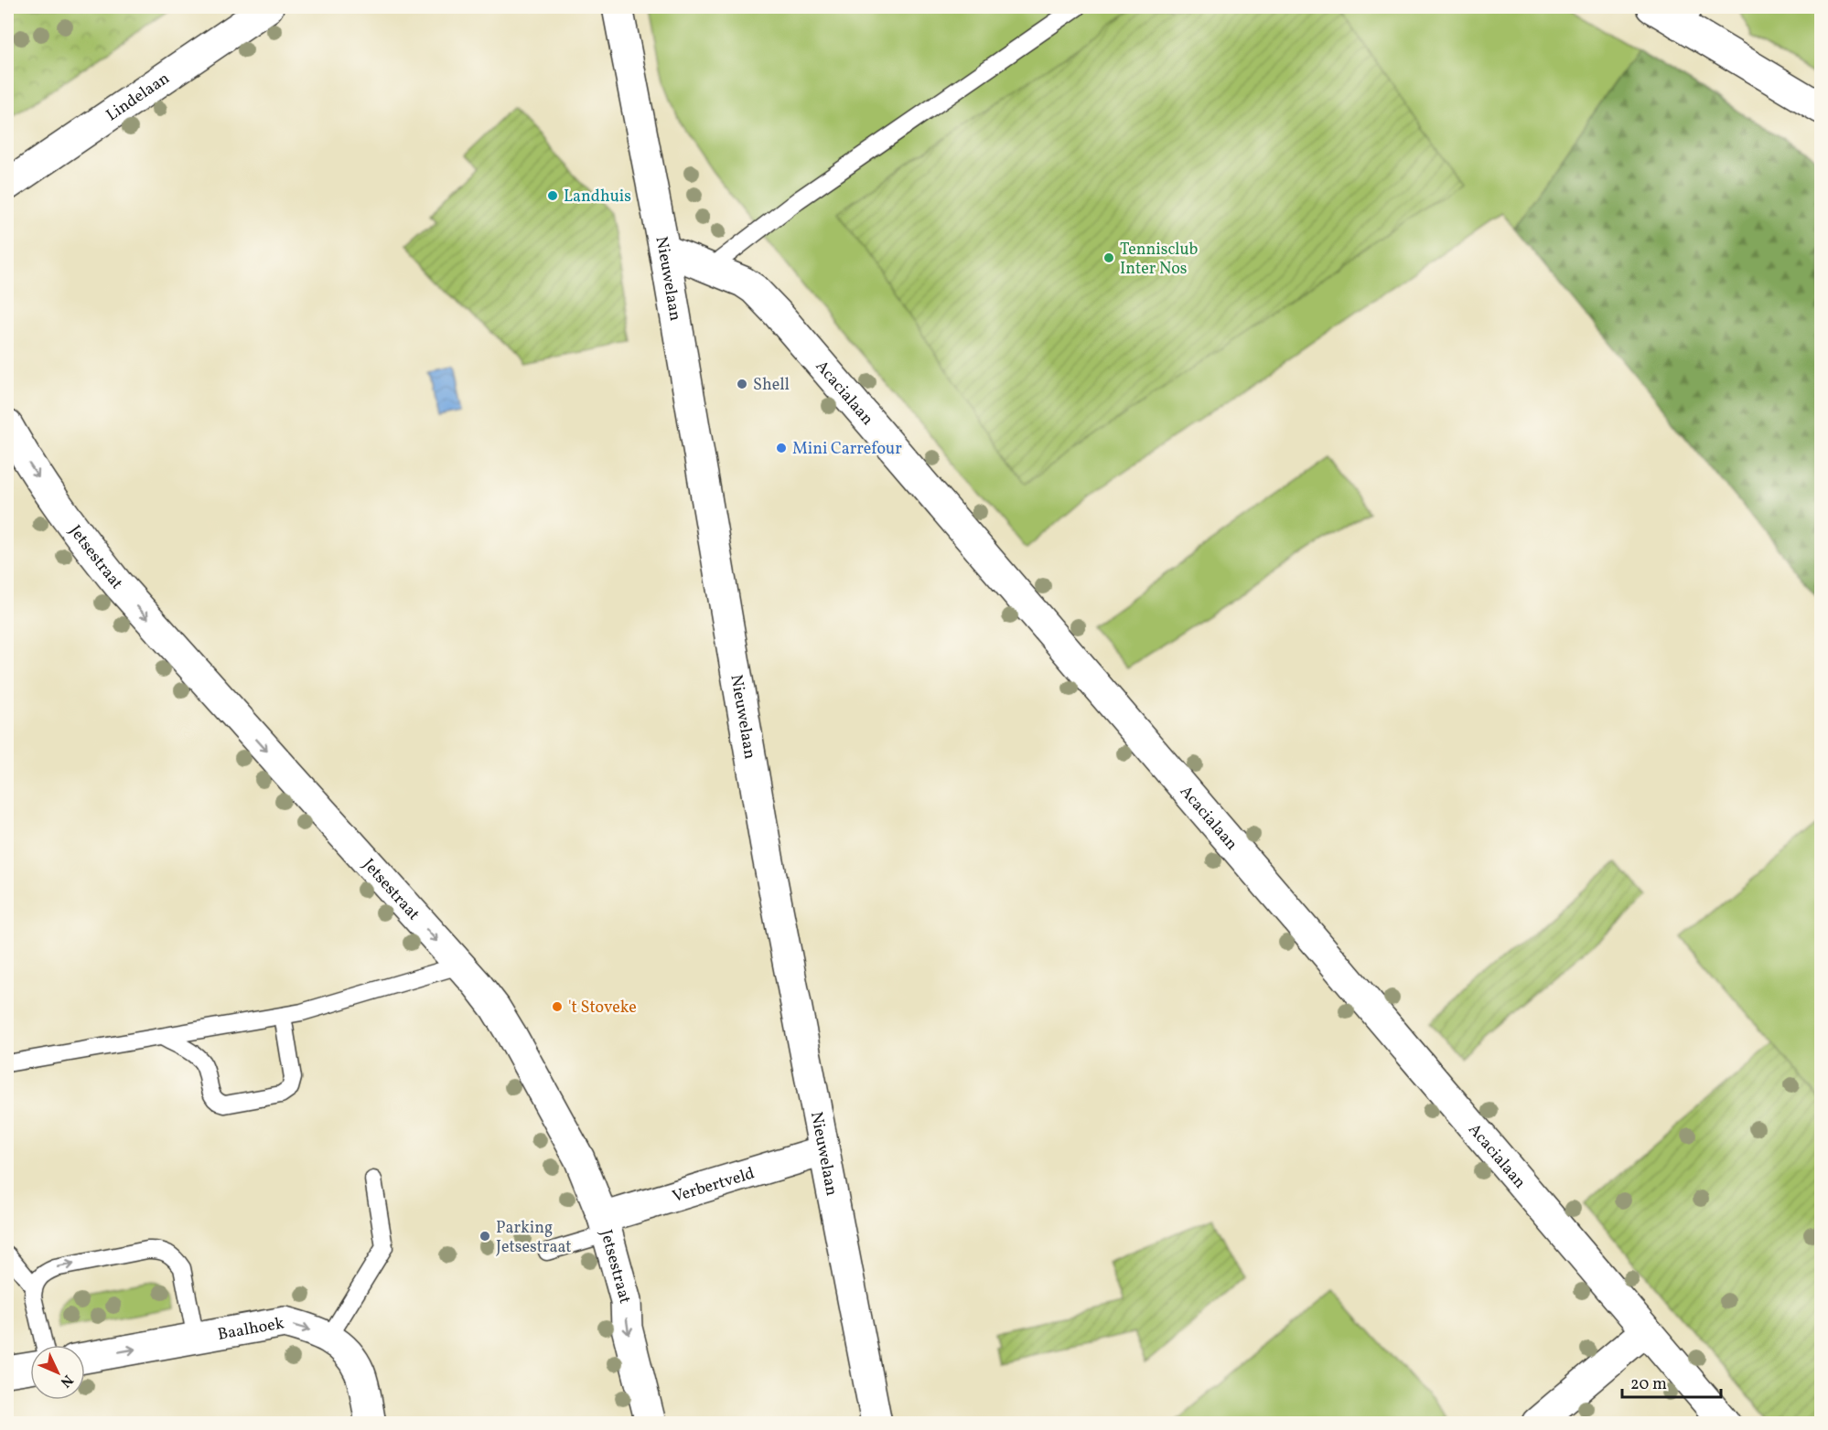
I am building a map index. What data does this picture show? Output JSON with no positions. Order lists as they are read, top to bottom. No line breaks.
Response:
{"streets":{"street":["Lindelaan","Nieuwelaan","Acacialaan","Jetsestraat","Verbertveld","Baalhoek"]},"crossings":[["Nieuwelaan","Acacialaan"],["Nieuwelaan","Verbertveld"],["Jetsestraat","Verbertveld"]],"one_way":["Jetsestraat","Baalhoek"],"places":["Landhuis","Tennisclub Inter Nos","Shell","Mini Carrefour","'t Stoveke","Parking Jetsestraat"],"scale_bar":"20 m","north":"bottom right"}
